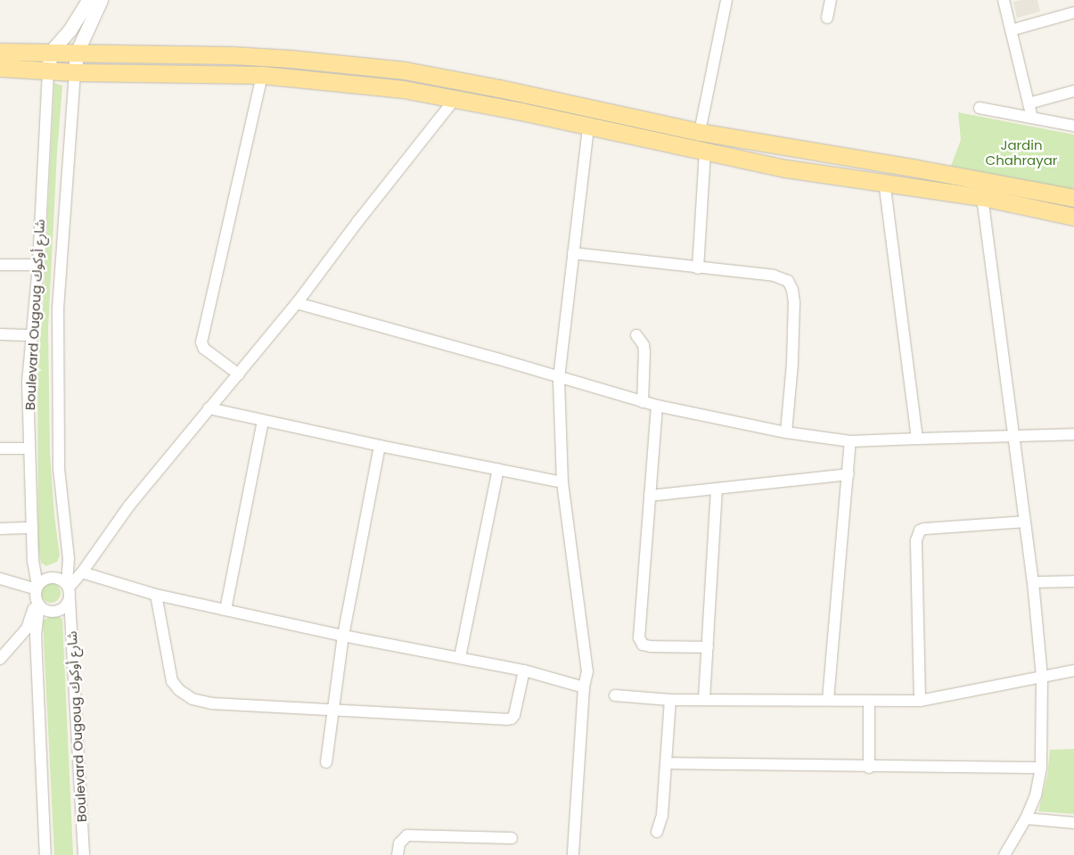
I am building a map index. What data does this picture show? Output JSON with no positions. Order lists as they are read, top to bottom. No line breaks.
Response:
{"streets":{"street":["Boulevard Ougoug شارع أوكوك"]},"parks":["Jardin Chahrayar"]}
